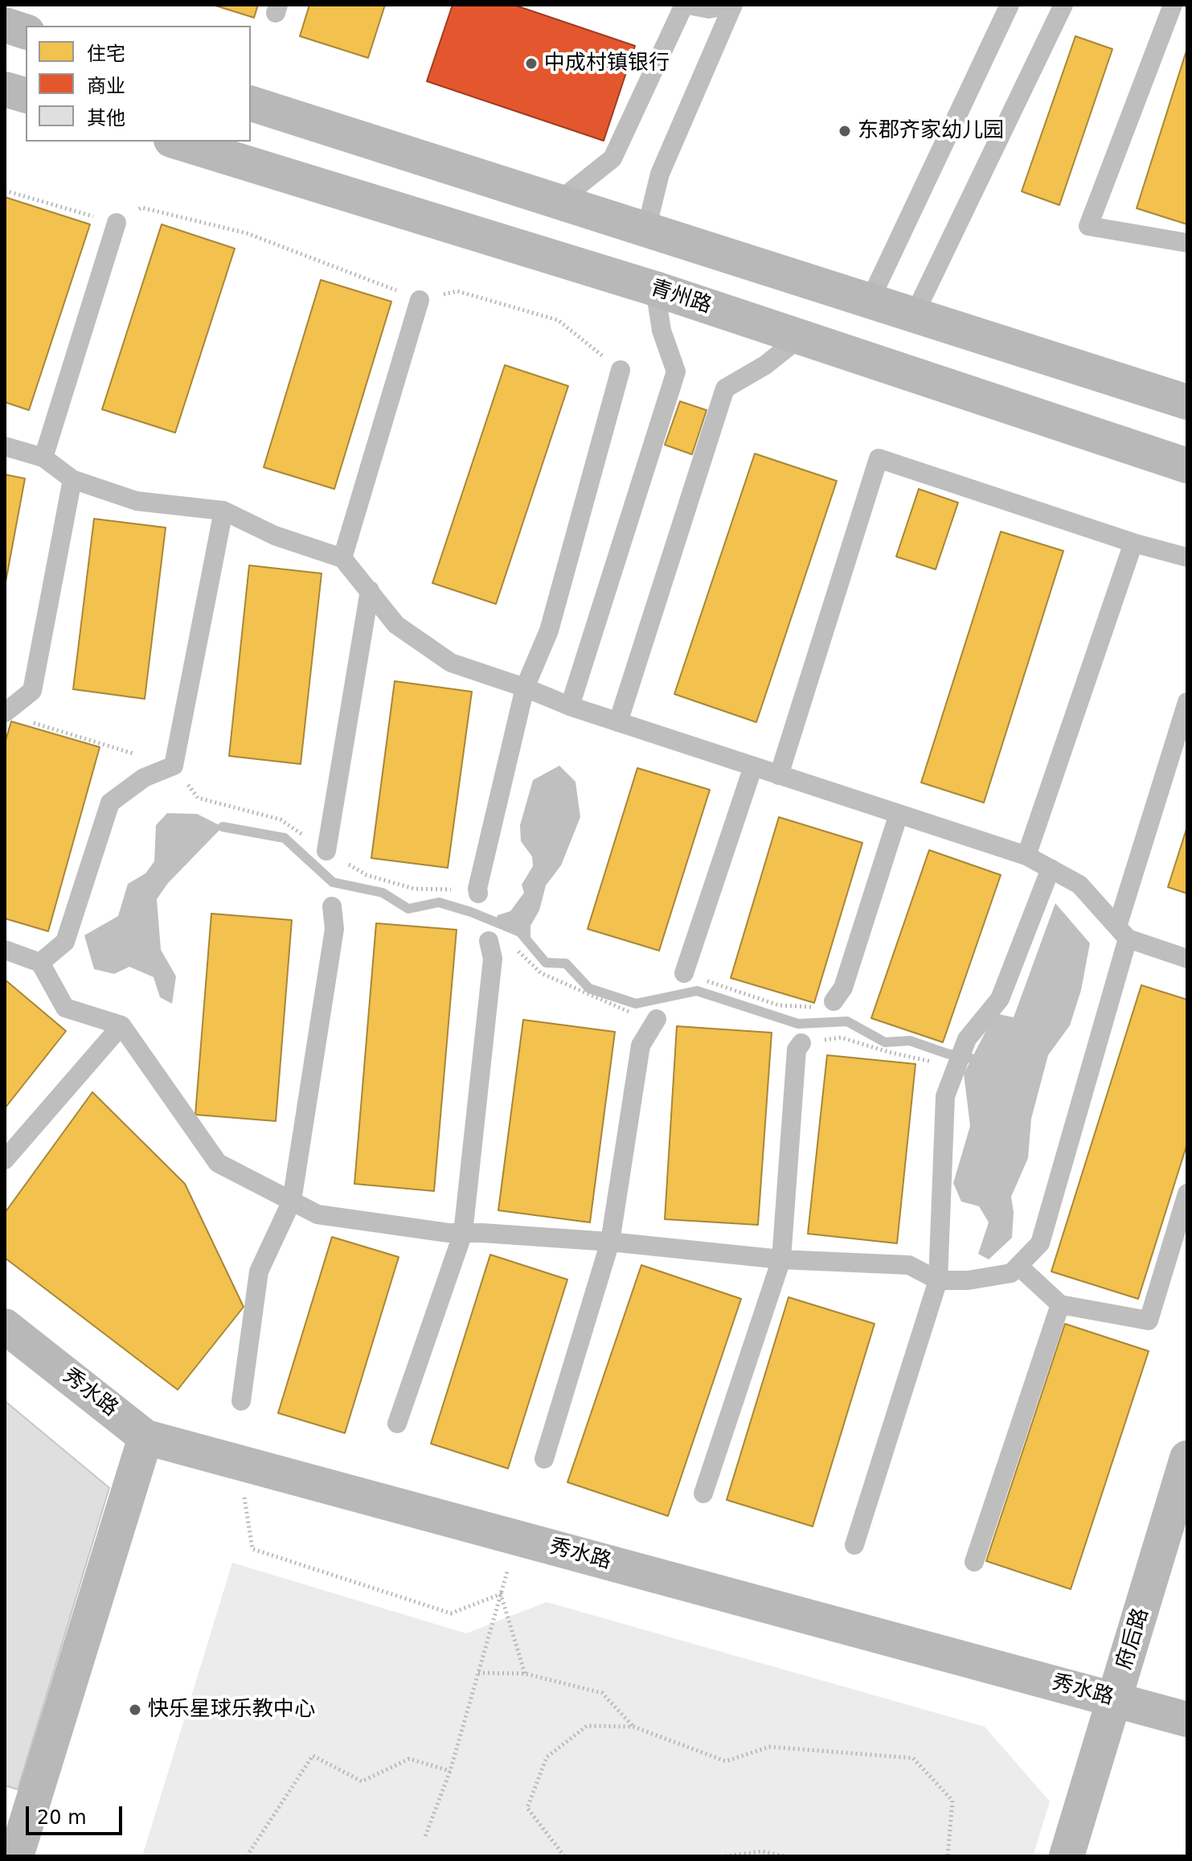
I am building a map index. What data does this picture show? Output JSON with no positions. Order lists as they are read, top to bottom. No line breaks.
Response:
{"streets":{"street":["青州路","秀水路","府后路"]},"crossings":[["秀水路","府后路"]],"places":["中成村镇银行","东郡齐家幼儿园","快乐星球乐教中心"],"legend":["住宅","商业","其他"],"scale_bar":"20 m"}
